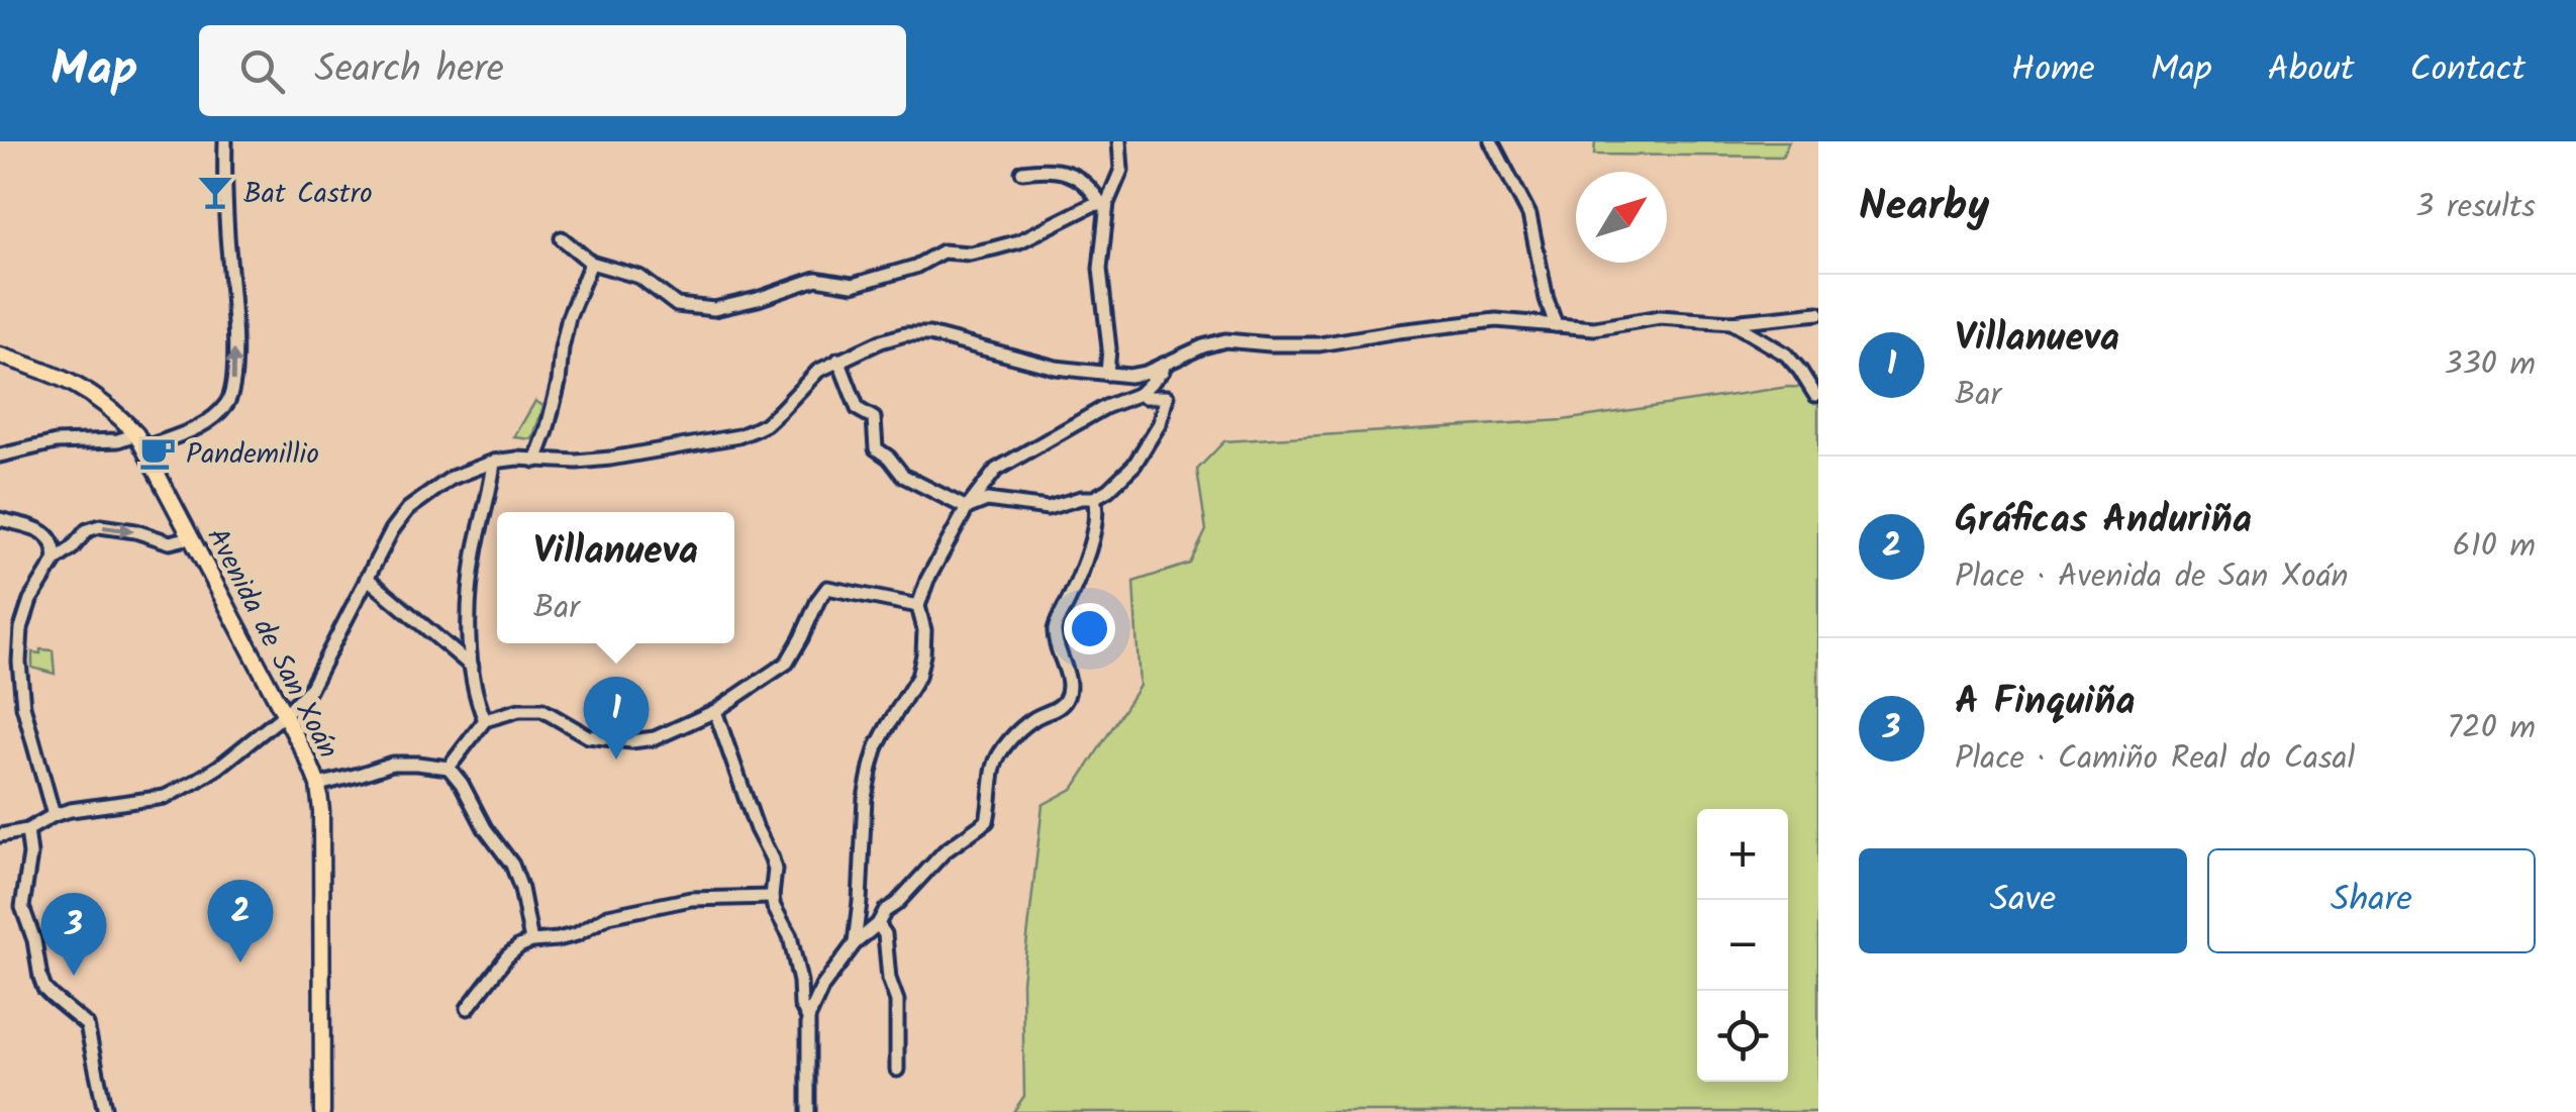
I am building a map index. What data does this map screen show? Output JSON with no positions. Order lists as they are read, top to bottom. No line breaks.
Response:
{"streets":{"main road":["Avenida de San Xoán"]},"places":{"bar":["Bat Castro"],"cafe":["Pandemillio"]},"north":"top right","page":{"header":"Map","search":"Search here","nav":["Home","Map","About","Contact"],"heading":["Nearby","3 results"],"list":[{"mark":"1","name":"Villanueva","note":"Bar","value":"330 m"},{"mark":"2","name":"Gráficas Anduriña","note":"Place · Avenida de San Xoán","value":"610 m"},{"mark":"3","name":"A Finquiña","note":"Place · Camiño Real do Casal","value":"720 m"}],"popup":["Villanueva","Bar"],"pins":["1","2","3"],"map_buttons":["+","−"],"buttons":["Save","Share"]}}
